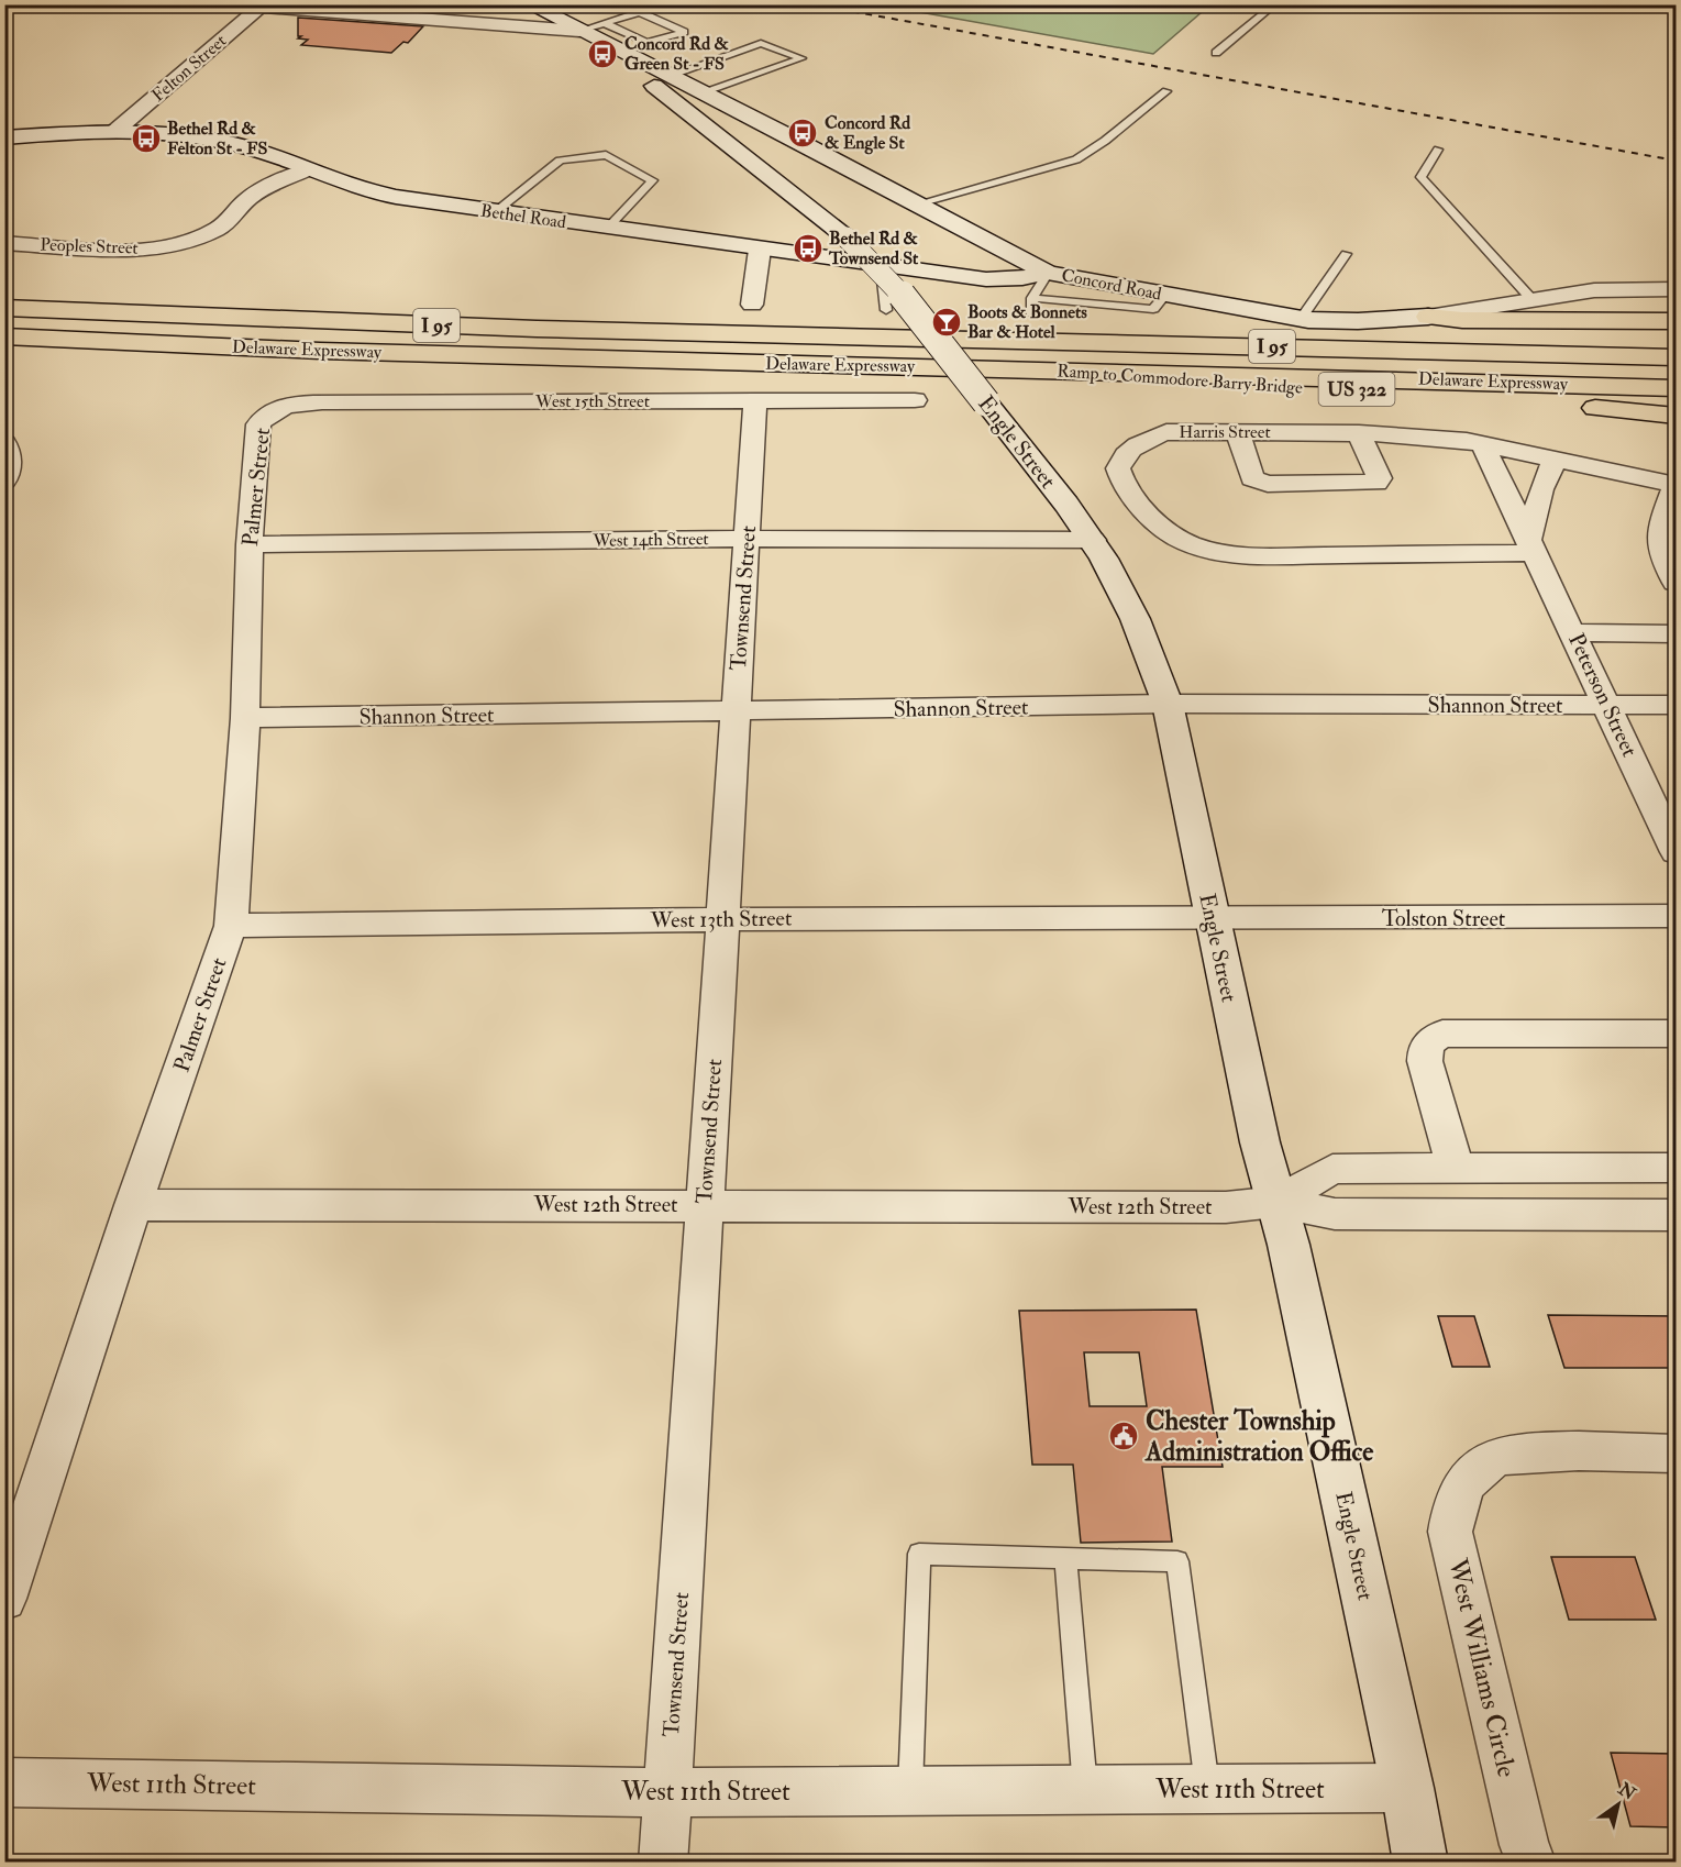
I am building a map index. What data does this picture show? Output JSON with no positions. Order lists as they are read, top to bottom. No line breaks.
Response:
{"streets":{"highway":["I 95","Delaware Expressway","Ramp to Commodore Barry Bridge","US 322"],"main road":["Bethel Road","Concord Road","Engle Street"],"street":["Felton Street","Peoples Street","West 15th Street","Harris Street","Palmer Street","West 14th Street","Townsend Street","Peterson Street","Shannon Street","Tolston Street","West 13th Street","West 12th Street","West Williams Circle","West 11th Street"]},"crossings":[["Felton Street","Bethel Road"],["Bethel Road","Peoples Street"],["Bethel Road","Concord Road"],["Concord Road","Engle Street"],["Delaware Expressway","Ramp to Commodore Barry Bridge"],["West 15th Street","Palmer Street"],["West 15th Street","Townsend Street"],["Harris Street","Peterson Street"],["Engle Street","West 14th Street"],["Engle Street","Shannon Street"],["Engle Street","Tolston Street"],["Engle Street","West 13th Street"],["Engle Street","West 12th Street"],["Engle Street","West 11th Street"],["Palmer Street","West 14th Street"],["Palmer Street","Shannon Street"],["Palmer Street","West 13th Street"],["Palmer Street","West 12th Street"],["West 14th Street","Townsend Street"],["Townsend Street","Shannon Street"],["Townsend Street","West 13th Street"],["Townsend Street","West 12th Street"],["Townsend Street","West 11th Street"],["Peterson Street","Shannon Street"],["Tolston Street","West 13th Street"]],"places":{"bus stop":["Concord Rd & Green St - FS","Concord Rd & Engle St","Bethel Rd & Felton St - FS","Bethel Rd & Townsend St"],"bar":["Boots & Bonnets Bar & Hotel"],"public building":["Chester Township Administration Office"]},"north":"top right"}
